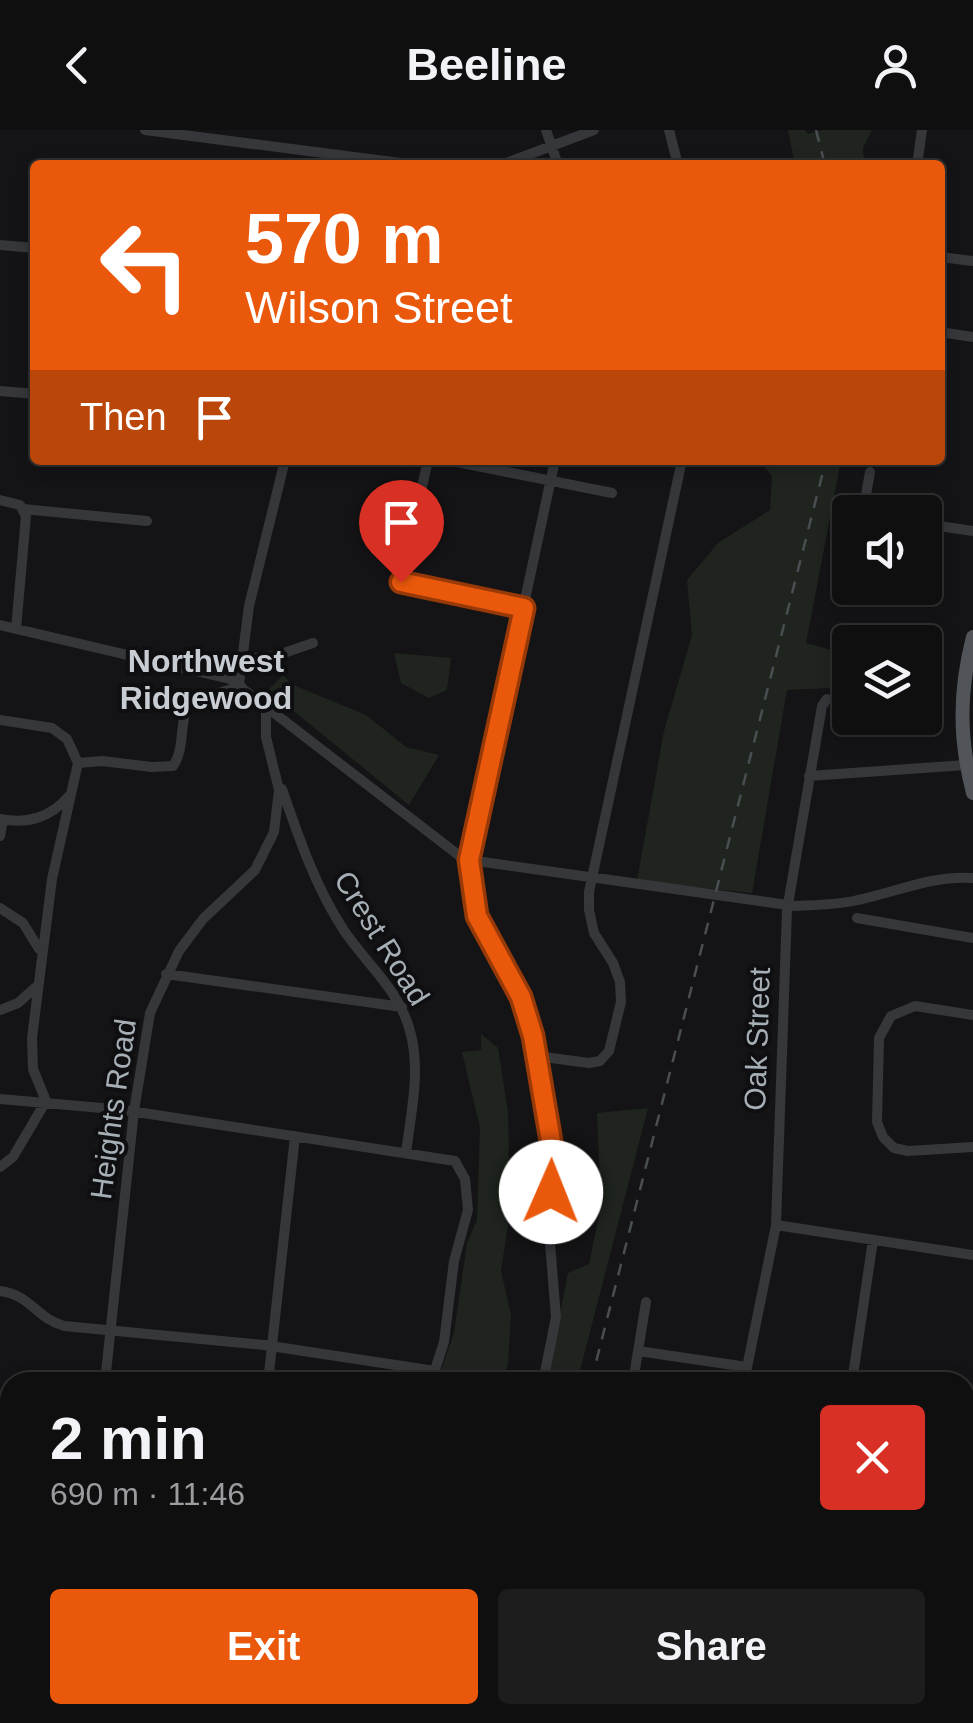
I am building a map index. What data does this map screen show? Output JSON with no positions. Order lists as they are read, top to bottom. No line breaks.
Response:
{"streets":{"street":["Crest Road","Oak Street","Heights Road"]},"crossings":[["Crest Road","Heights Road"]],"districts":["Northwest Ridgewood"],"page":{"header":"Beeline","turn":["570 m","Wilson Street"],"then":"Then","heading":["2 min","690 m · 11:46"],"buttons":["Exit","Share"]}}
